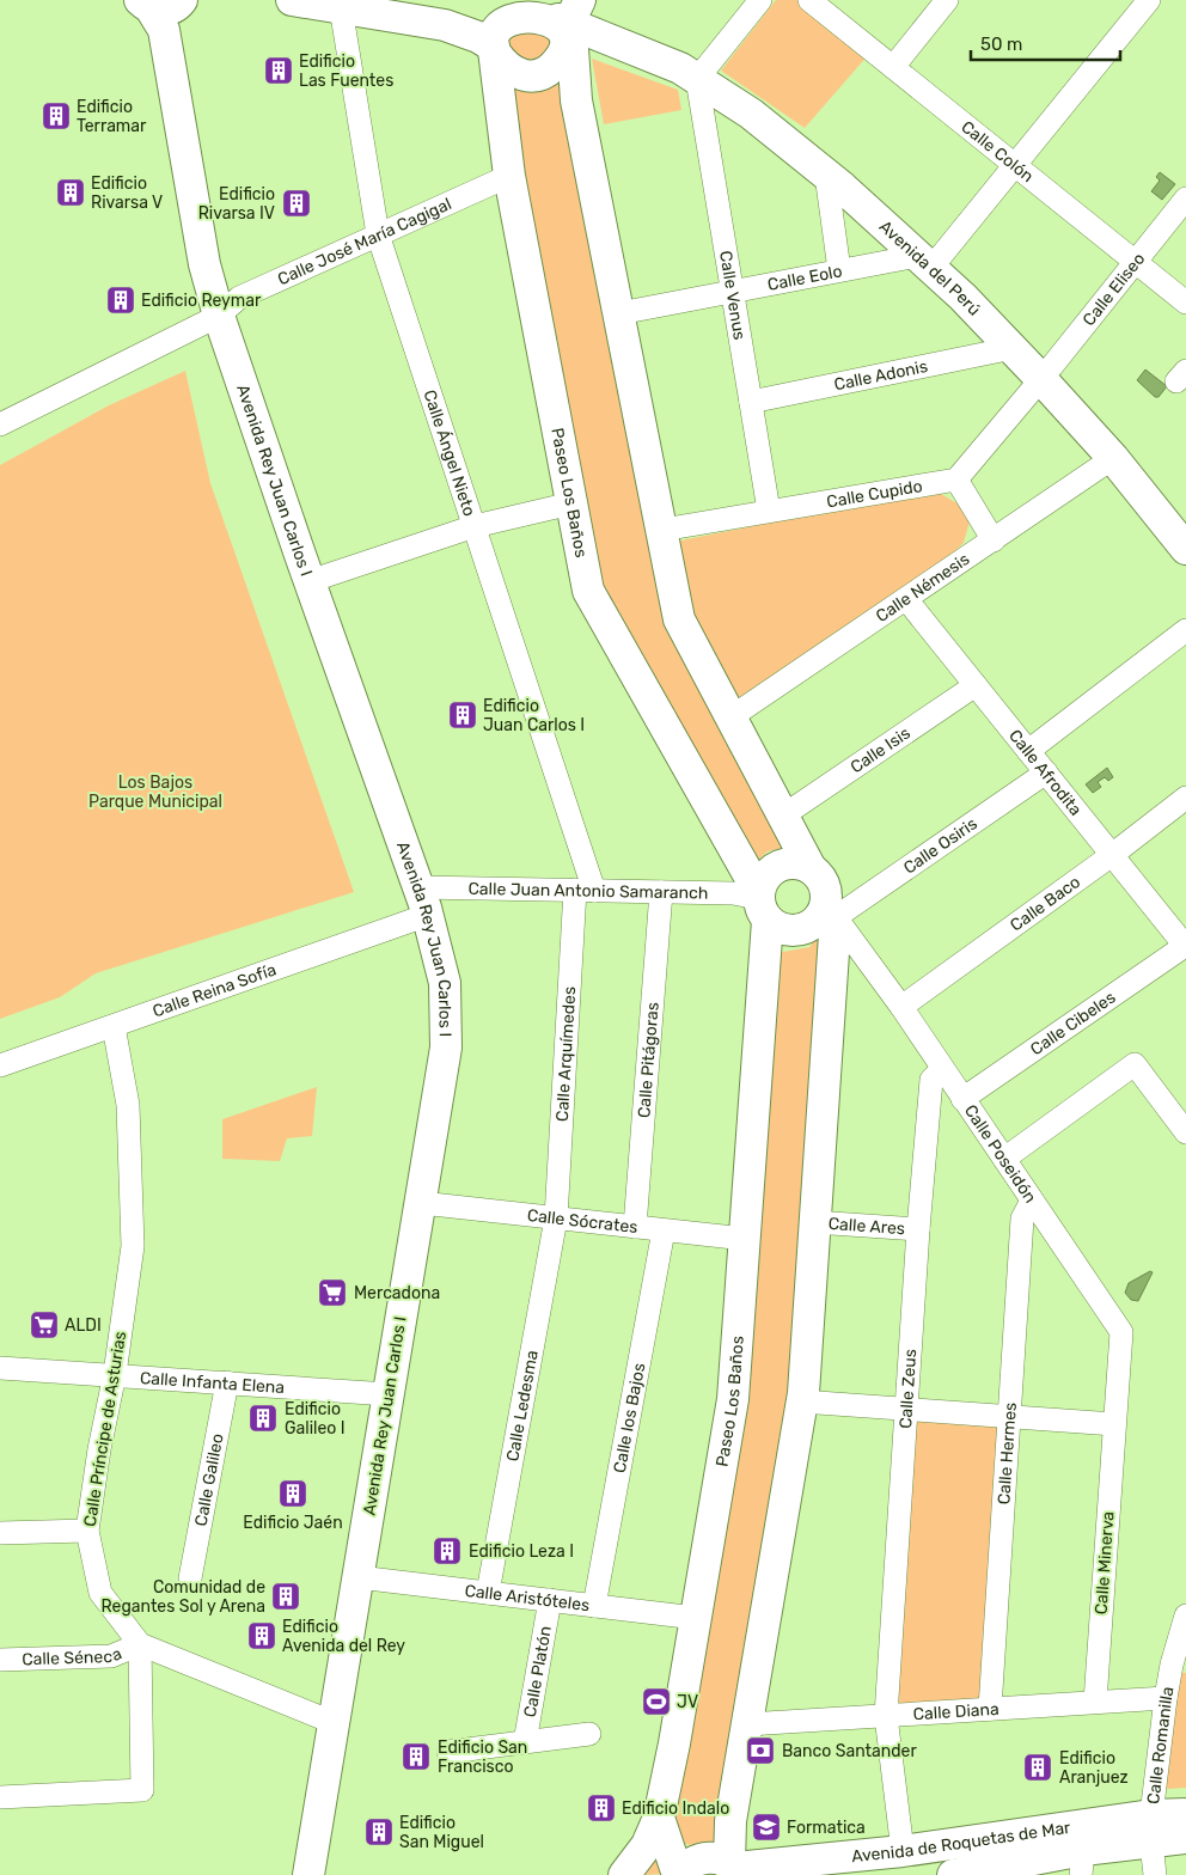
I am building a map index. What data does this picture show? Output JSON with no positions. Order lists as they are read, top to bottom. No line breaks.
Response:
{"streets":{"street":["Calle Colón","Calle José María Cagigal","Avenida del Perú","Calle Eolo","Calle Eliseo","Calle Venus","Calle Adonis","Calle Ángel Nieto","Avenida Rey Juan Carlos I","Paseo Los Baños","Calle Cupido","Calle Némesis","Calle Isis","Calle Afrodita","Calle Osiris","Calle Juan Antonio Samaranch","Calle Baco","Calle Reina Sofía","Calle Cibeles","Calle Arquímedes","Calle Pitágoras","Calle Poseidón","Calle Sócrates","Calle Ares","Calle Infanta Elena","Calle Zeus","Calle Ledesma","Calle los Bajos","Calle Príncipe de Asturias","Calle Hermes","Calle Galileo","Calle Minerva","Calle Aristóteles","Calle Séneca","Calle Platón","Calle Diana","Calle Romanilla","Avenida de Roquetas de Mar"]},"crossings":[["Calle Colón","Calle Eliseo"],["Calle José María Cagigal","Calle Ángel Nieto"],["Calle José María Cagigal","Avenida Rey Juan Carlos I"],["Calle José María Cagigal","Paseo Los Baños"],["Avenida del Perú","Calle Eolo"],["Avenida del Perú","Calle Eliseo"],["Avenida del Perú","Calle Venus"],["Avenida del Perú","Calle Adonis"],["Avenida del Perú","Paseo Los Baños"],["Avenida del Perú","Calle Némesis"],["Calle Eolo","Calle Venus"],["Calle Venus","Calle Adonis"],["Calle Venus","Calle Cupido"],["Calle Ángel Nieto","Calle Juan Antonio Samaranch"],["Calle Ángel Nieto","Calle Arquímedes"],["Avenida Rey Juan Carlos I","Calle Juan Antonio Samaranch"],["Avenida Rey Juan Carlos I","Calle Reina Sofía"],["Avenida Rey Juan Carlos I","Calle Sócrates"],["Avenida Rey Juan Carlos I","Calle Infanta Elena"],["Avenida Rey Juan Carlos I","Calle Aristóteles"],["Paseo Los Baños","Calle Osiris"],["Paseo Los Baños","Calle Juan Antonio Samaranch"],["Paseo Los Baños","Calle Poseidón"],["Paseo Los Baños","Calle Sócrates"],["Paseo Los Baños","Calle Aristóteles"],["Calle Némesis","Calle Afrodita"],["Calle Isis","Calle Afrodita"],["Calle Afrodita","Calle Osiris"],["Calle Afrodita","Calle Baco"],["Calle Afrodita","Calle Cibeles"],["Calle Osiris","Calle Juan Antonio Samaranch"],["Calle Osiris","Calle Poseidón"],["Calle Juan Antonio Samaranch","Calle Reina Sofía"],["Calle Juan Antonio Samaranch","Calle Arquímedes"],["Calle Juan Antonio Samaranch","Calle Pitágoras"],["Calle Juan Antonio Samaranch","Calle Poseidón"],["Calle Baco","Calle Poseidón"],["Calle Reina Sofía","Calle Príncipe de Asturias"],["Calle Cibeles","Calle Poseidón"],["Calle Arquímedes","Calle Sócrates"],["Calle Arquímedes","Calle Ledesma"],["Calle Pitágoras","Calle Sócrates"],["Calle Poseidón","Calle Zeus"],["Calle Poseidón","Calle Hermes"],["Calle Poseidón","Calle Minerva"],["Calle Sócrates","Calle Ledesma"],["Calle Sócrates","Calle los Bajos"],["Calle Ares","Calle Zeus"],["Calle Infanta Elena","Calle Príncipe de Asturias"],["Calle Infanta Elena","Calle Galileo"],["Calle Zeus","Calle Diana"],["Calle Zeus","Avenida de Roquetas de Mar"],["Calle Ledesma","Calle Aristóteles"],["Calle los Bajos","Calle Aristóteles"],["Calle Príncipe de Asturias","Calle Séneca"],["Calle Hermes","Calle Diana"],["Calle Minerva","Calle Diana"],["Calle Aristóteles","Calle Platón"],["Calle Diana","Calle Romanilla"],["Calle Romanilla","Avenida de Roquetas de Mar"]],"parks":["Los Bajos Parque Municipal"],"places":{"building":["Edificio Las Fuentes","Edificio Terramar","Edificio Rivarsa V","Edificio Rivarsa IV","Edificio Reymar","Edificio Juan Carlos I","Edificio Galileo I","Edificio Jaén","Edificio Leza I","Comunidad de Regantes Sol y Arena","Edificio Avenida del Rey","Edificio San Francisco","Edificio Aranjuez","Edificio Indalo","Edificio San Miguel"],"supermarket":["Mercadona","ALDI"],"sports":["JV"],"bank":["Banco Santander"],"school or university":["Formatica"]},"scale_bar":"50 m"}
